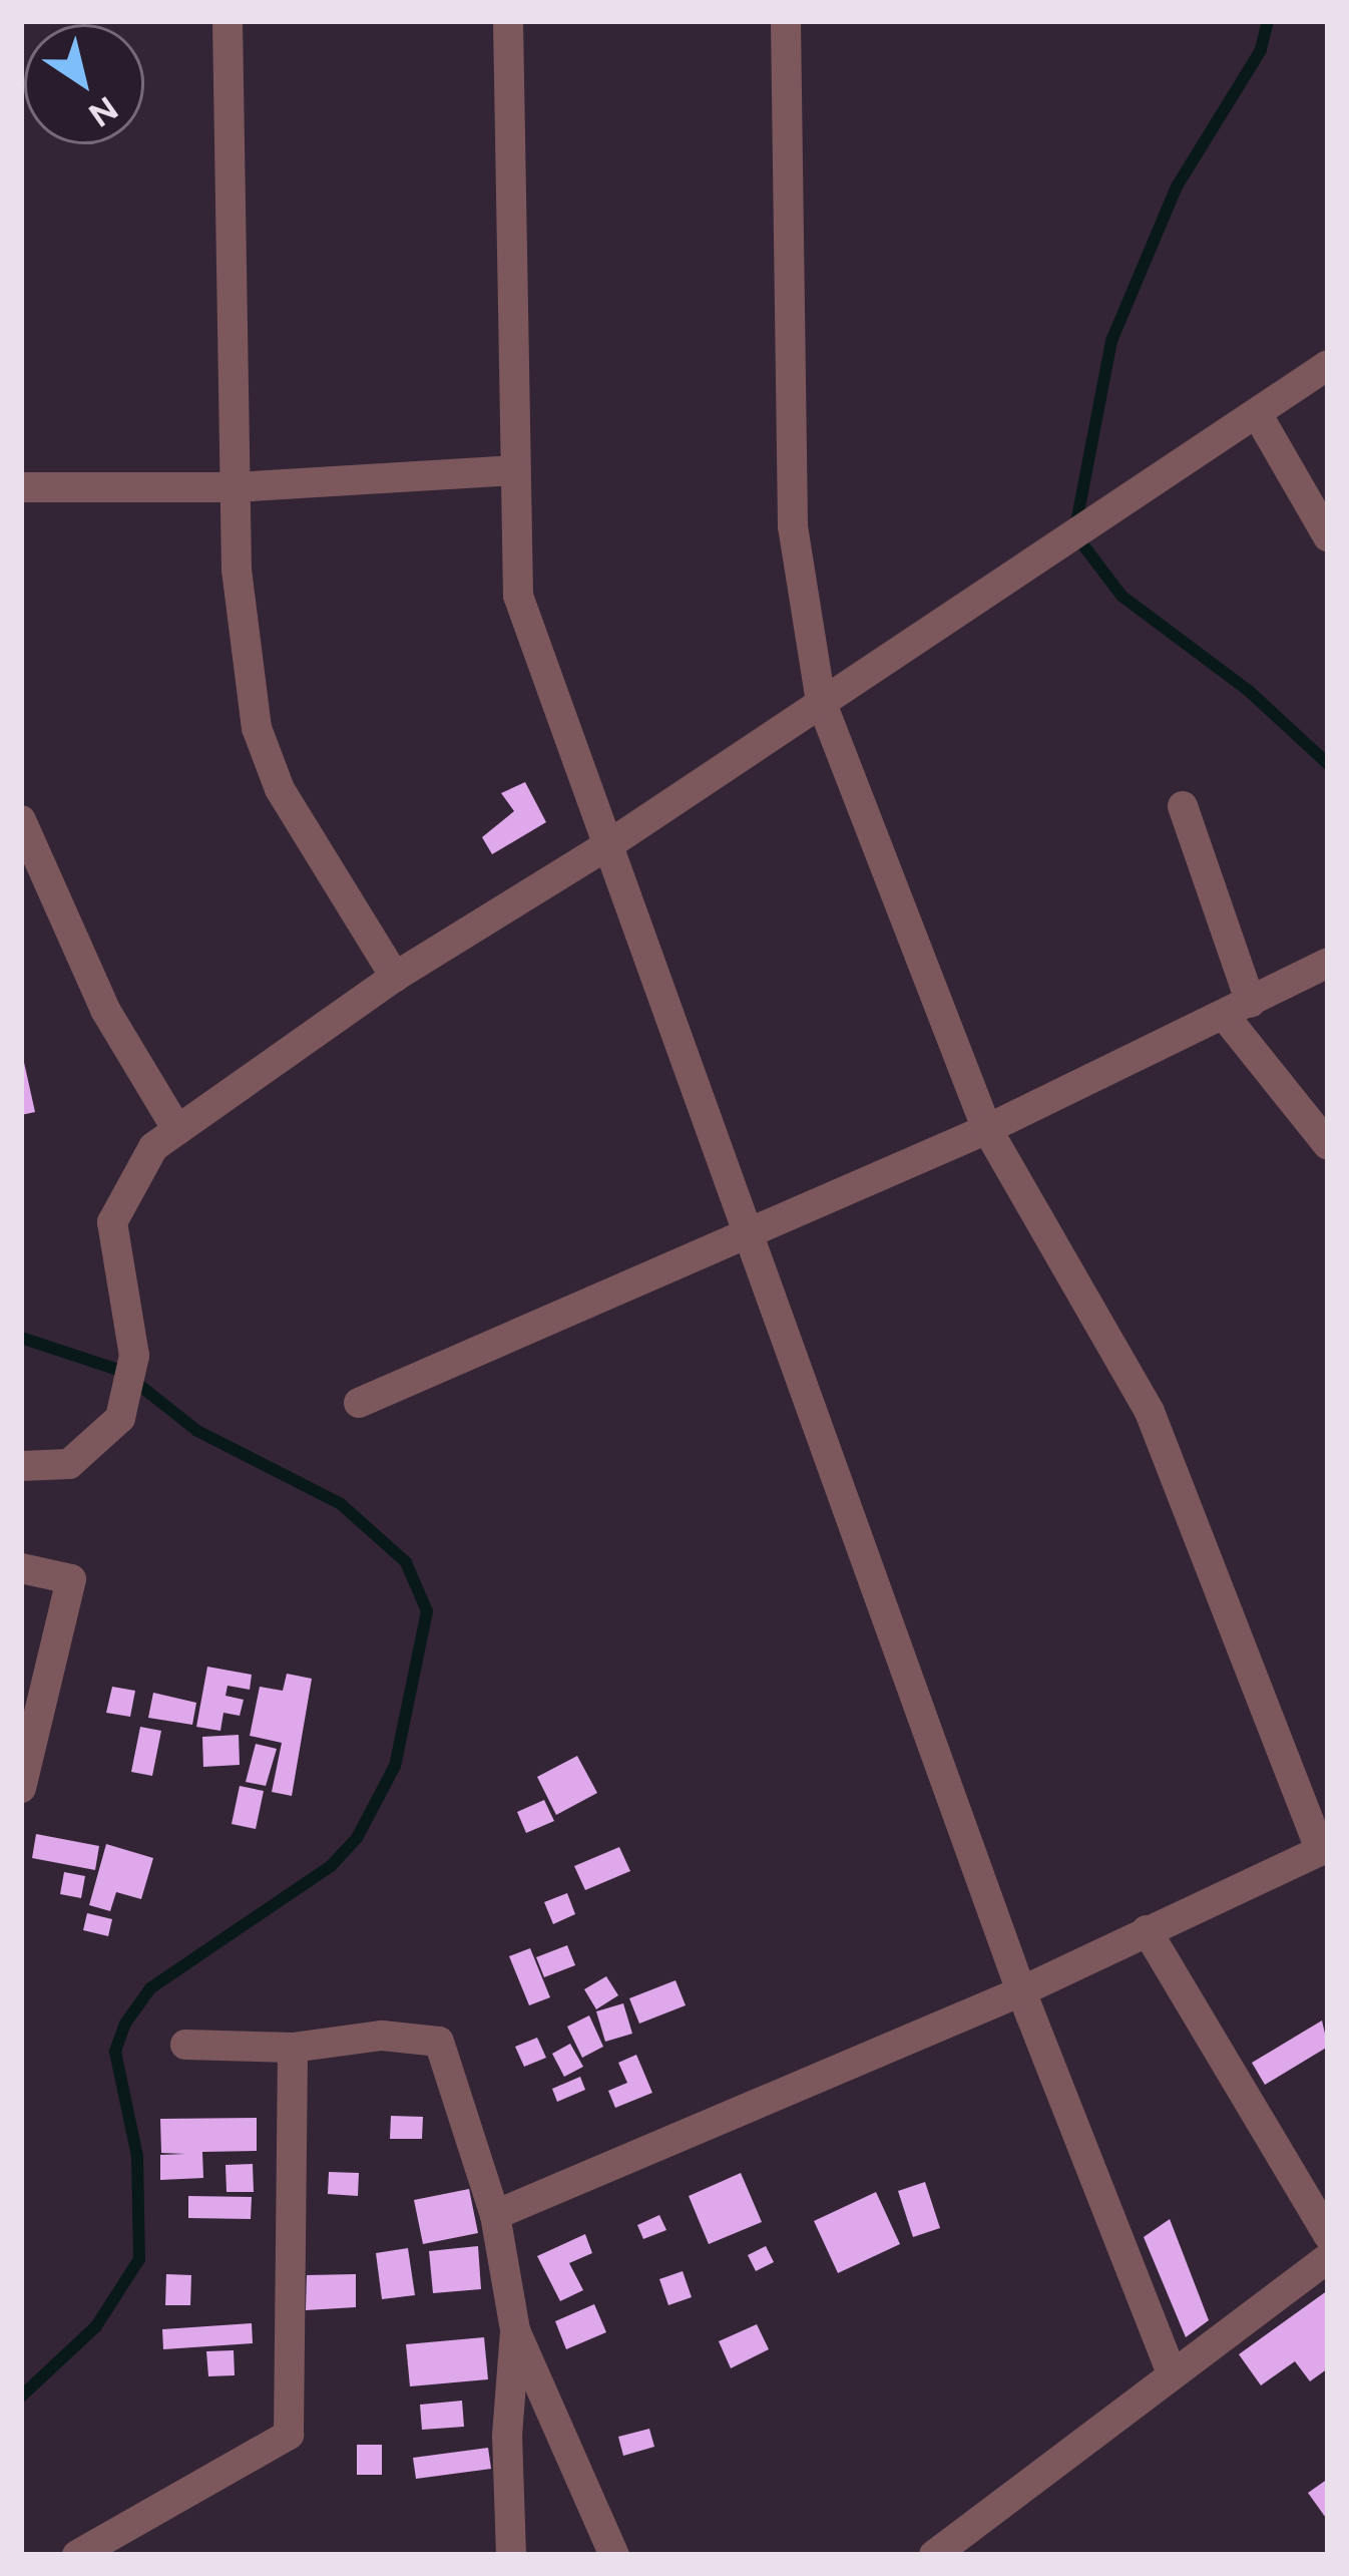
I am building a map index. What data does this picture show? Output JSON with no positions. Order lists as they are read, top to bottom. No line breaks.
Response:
{"north":"bottom right"}
